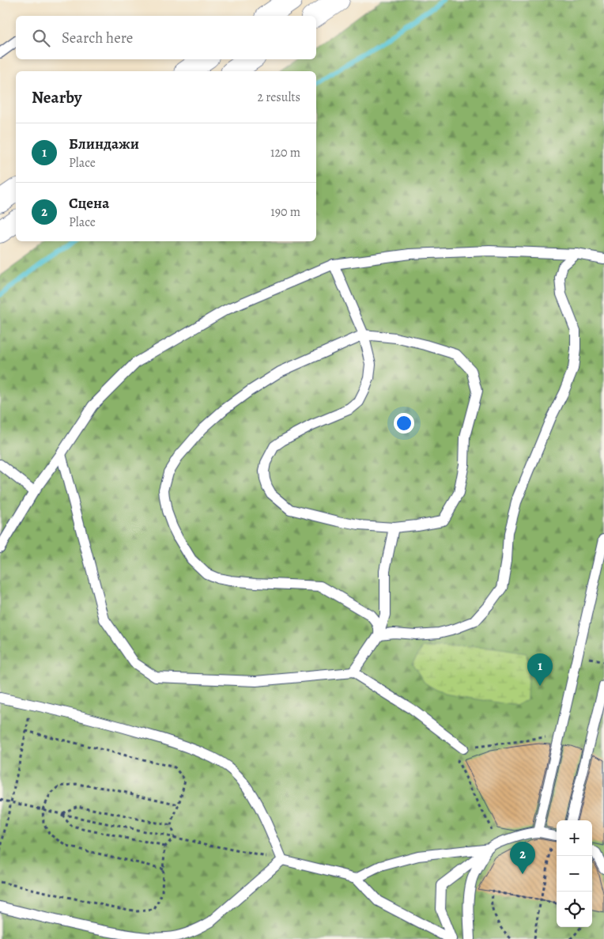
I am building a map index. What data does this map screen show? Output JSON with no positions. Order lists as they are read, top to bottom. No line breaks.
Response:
{"page":{"search":"Search here","heading":["Nearby","2 results"],"list":[{"mark":"1","name":"Блиндажи","note":"Place","value":"120 m"},{"mark":"2","name":"Сцена","note":"Place","value":"190 m"}],"pins":["1","2"],"map_buttons":["+","−"]}}
